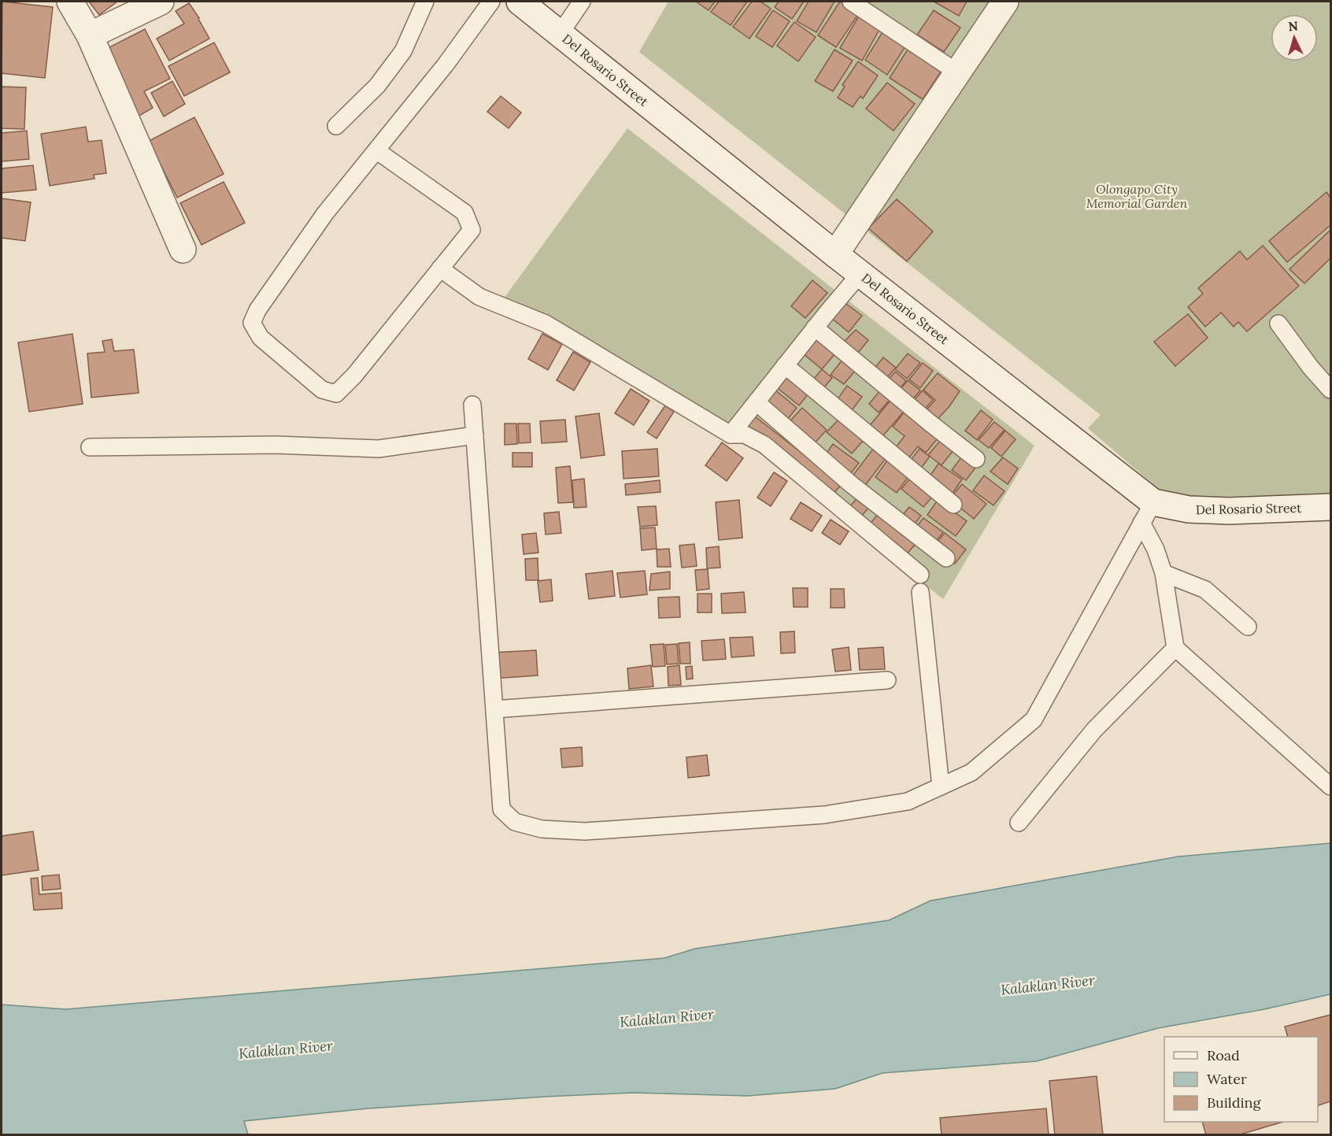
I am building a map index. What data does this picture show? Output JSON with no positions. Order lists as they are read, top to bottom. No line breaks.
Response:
{"streets":{"main road":["Del Rosario Street"]},"water":["Kalaklan River"],"parks":["Olongapo City Memorial Garden"],"legend":["Road","Water","Building"],"north":"top"}
